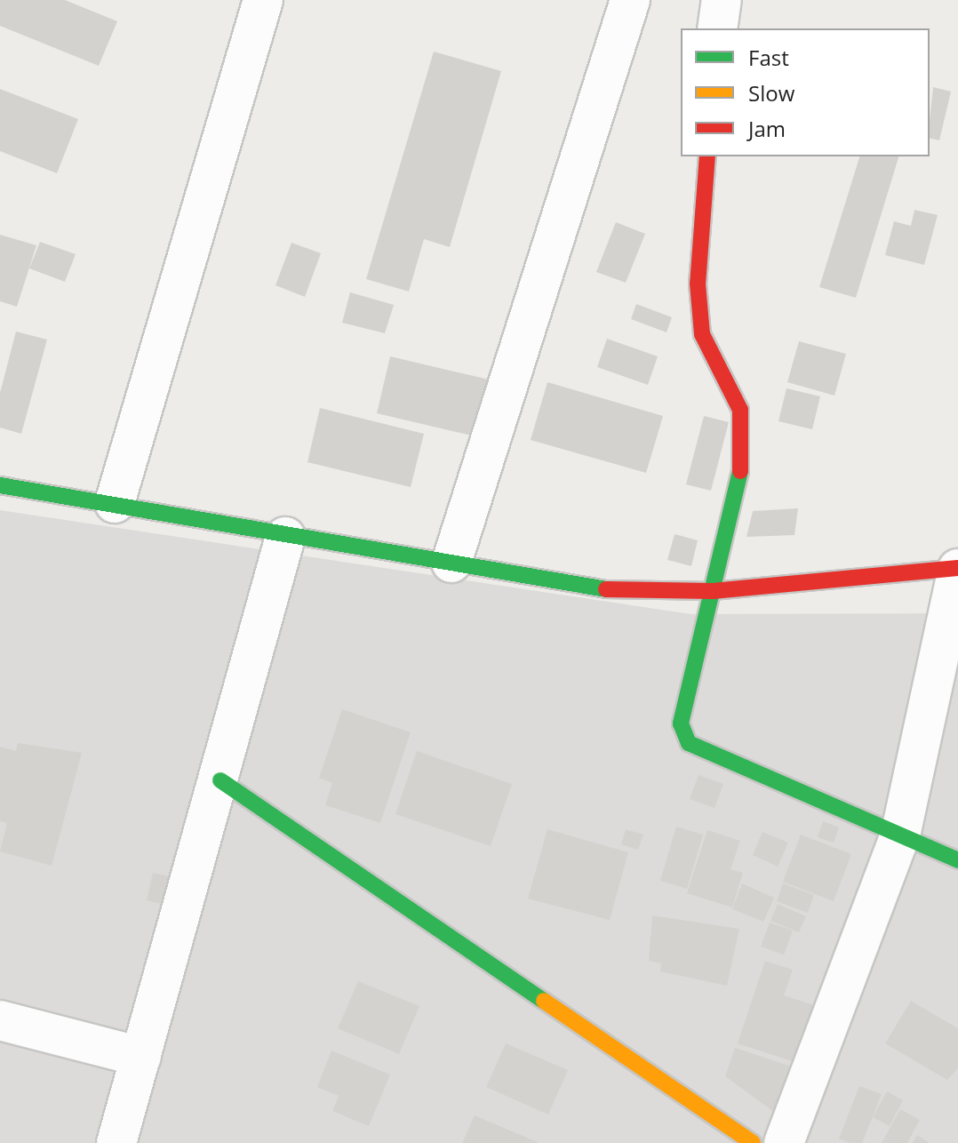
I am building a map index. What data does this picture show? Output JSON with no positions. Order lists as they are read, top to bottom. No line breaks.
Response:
{"legend":["Fast","Slow","Jam"]}
